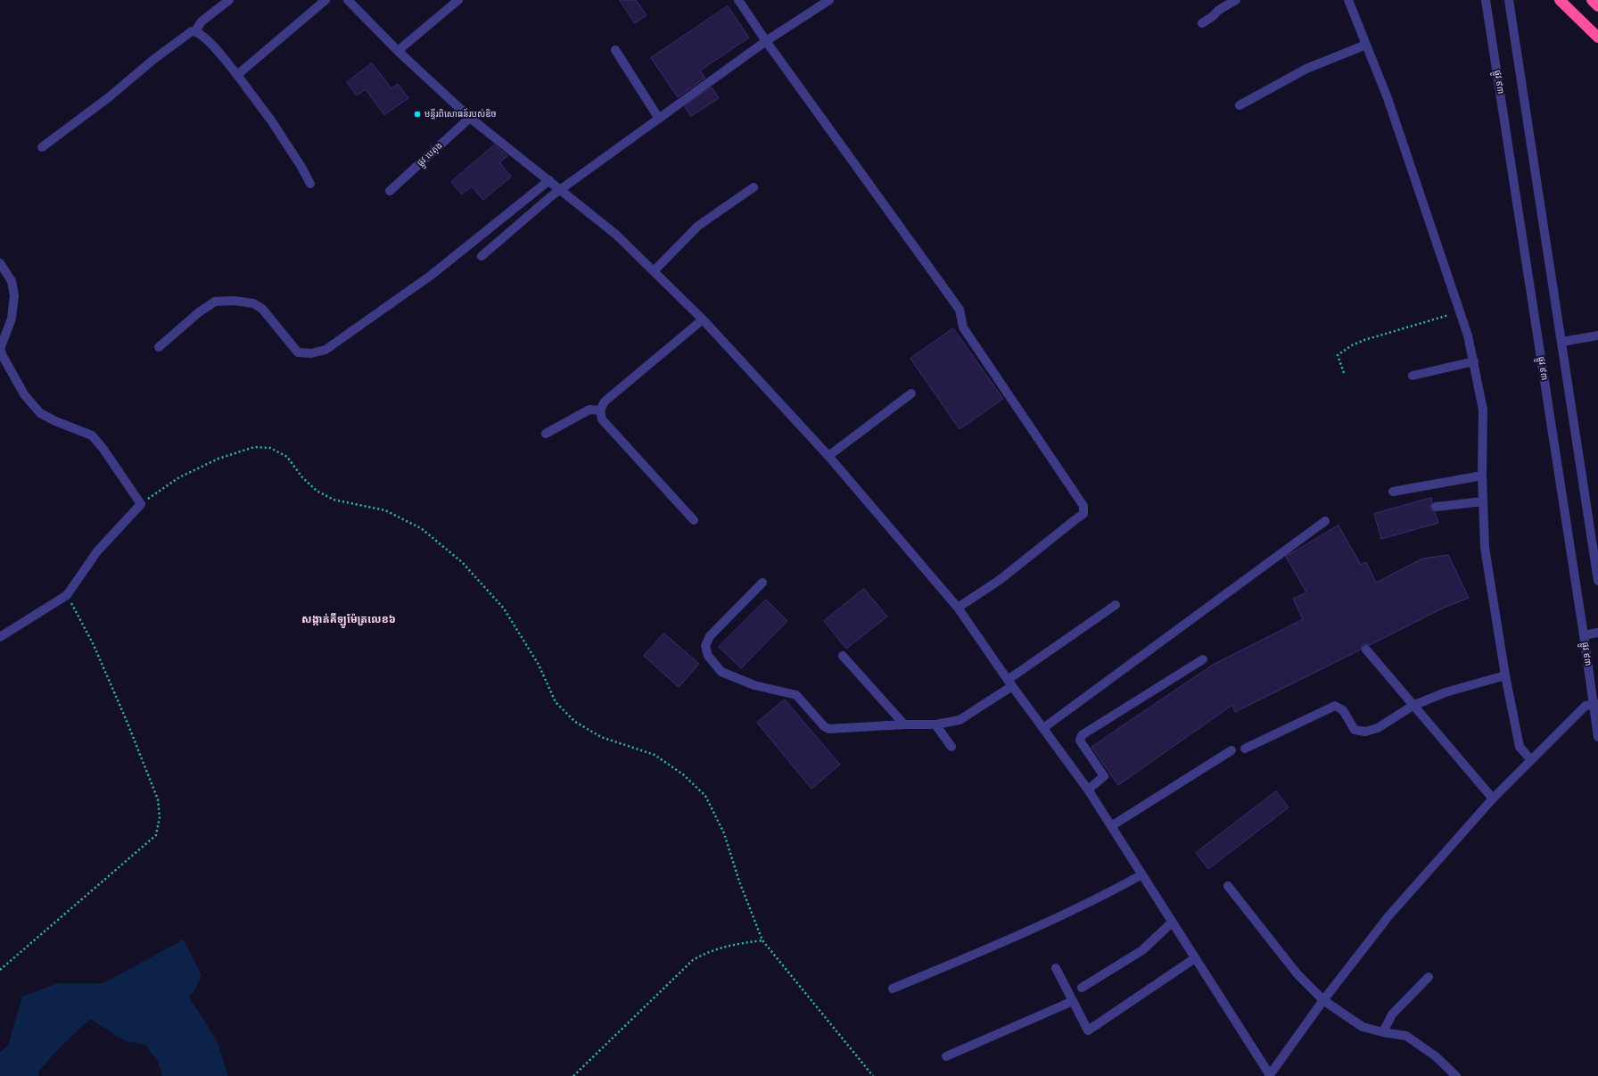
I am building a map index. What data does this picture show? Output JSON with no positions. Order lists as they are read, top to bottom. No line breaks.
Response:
{"streets":{"street":["ផ្លូវ ៩៣","ផ្លូវ បេតុង"]},"districts":["សង្កាត់គីឡូម៉ែត្រលេខ៦"],"places":["មន្ទីរពិសោធន៍របស់ឌិច"]}
